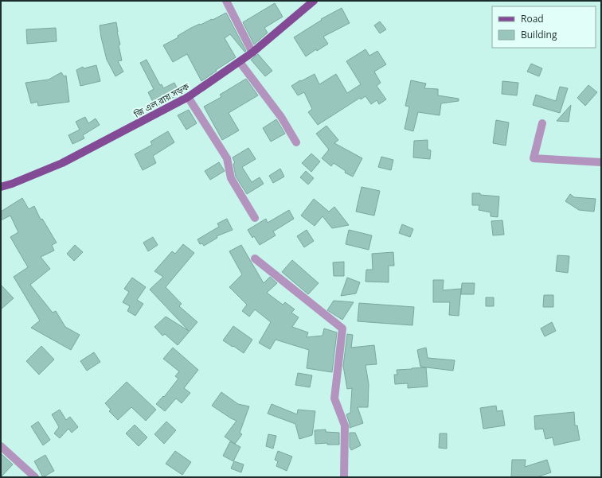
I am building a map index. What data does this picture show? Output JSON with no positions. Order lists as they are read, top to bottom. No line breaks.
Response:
{"streets":{"main road":["জি এল রায় সড়ক"]},"legend":["Road","Building"]}
